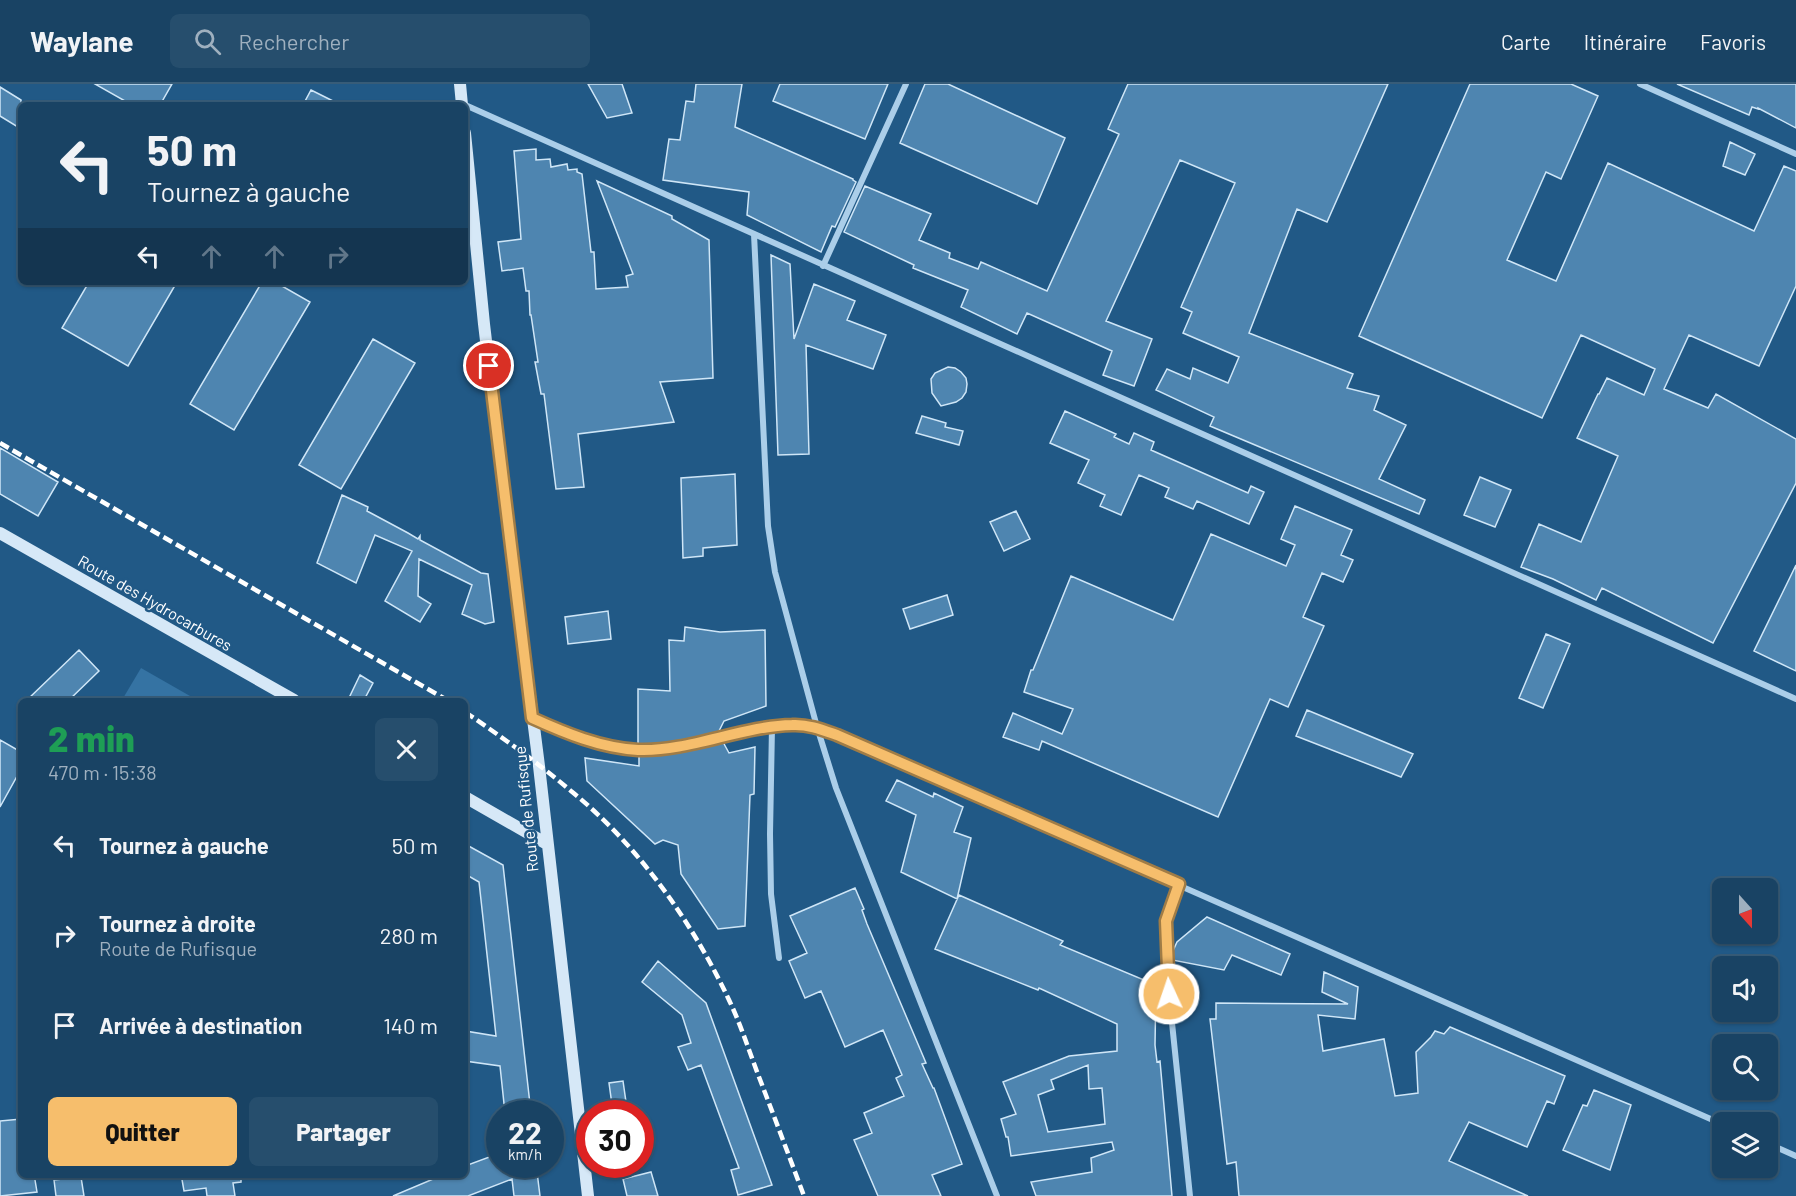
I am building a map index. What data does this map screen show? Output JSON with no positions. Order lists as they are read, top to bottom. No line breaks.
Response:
{"streets":{"main road":["Route des Hydrocarbures","Route de Rufisque"]},"north":"bottom","page":{"header":"Waylane","search":"Rechercher","nav":["Carte","Itinéraire","Favoris"],"turn":["50 m","Tournez à gauche"],"heading":["2 min","470 m · 15:38"],"list":[{"name":"Tournez à gauche","value":"50 m"},{"name":"Tournez à droite","note":"Route de Rufisque","value":"280 m"},{"name":"Arrivée à destination","value":"140 m"}],"buttons":["Quitter","Partager"],"speed":"22 km/h","limit":"30"}}
